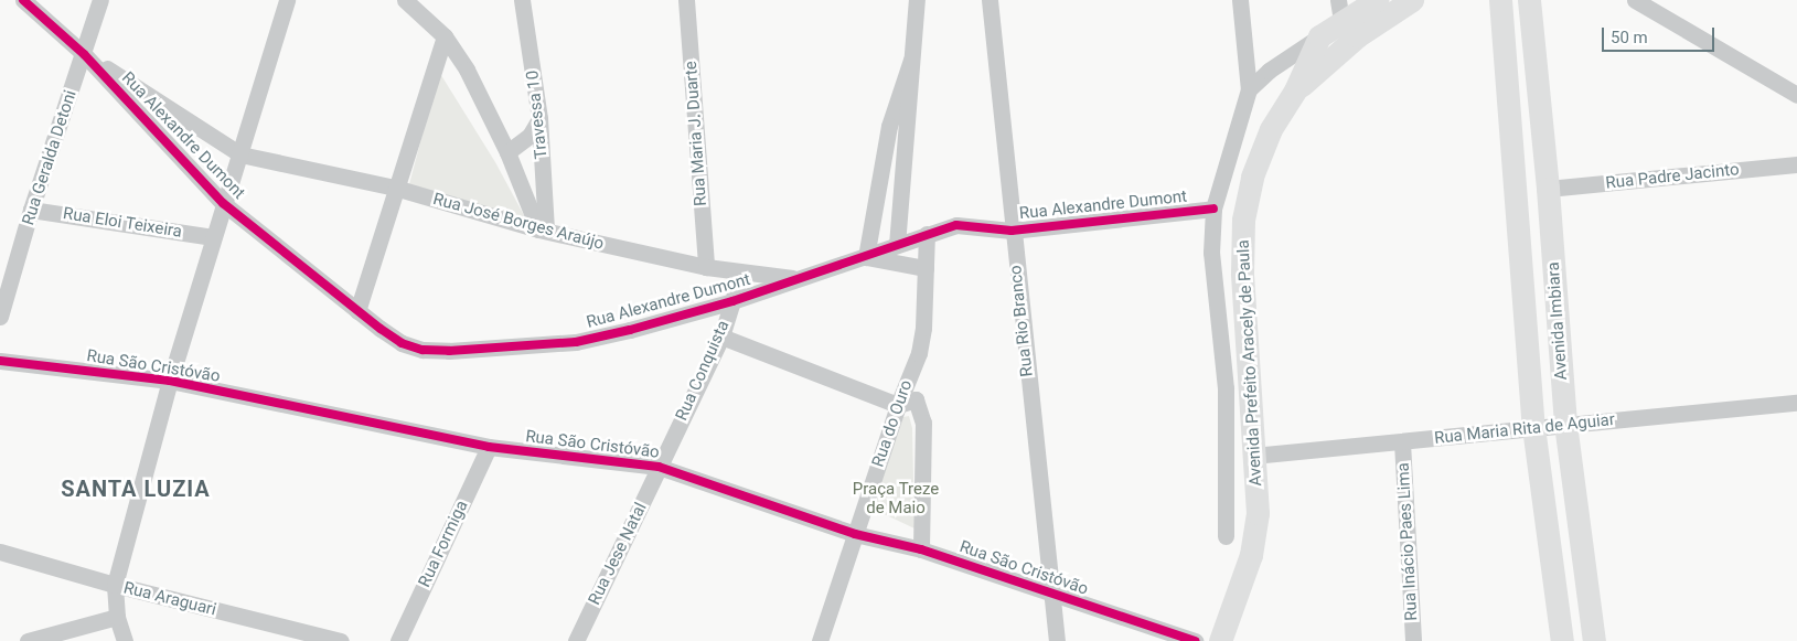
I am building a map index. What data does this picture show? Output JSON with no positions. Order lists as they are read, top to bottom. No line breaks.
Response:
{"streets":{"main road":["Avenida Imbiara","Avenida Prefeito Aracely de Paula"],"street":["Travessa 10","Rua Maria J. Duarte","Rua Alexandre Dumont","Rua Geralda Detoni","Rua Padre Jacinto","Rua José Borges Araújo","Rua Eloi Teixeira","Rua Rio Branco","Rua São Cristóvão","Rua Conquista","Rua do Ouro","Rua Maria Rita de Aguiar","Rua Inácio Paes Lima","Rua Formiga","Rua Jese Natal","Rua Araguari"]},"crossings":[["Travessa 10","Rua José Borges Araújo"],["Rua Maria J. Duarte","Rua José Borges Araújo"],["Rua Alexandre Dumont","Rua Geralda Detoni"],["Rua Alexandre Dumont","Rua José Borges Araújo"],["Rua Alexandre Dumont","Rua Rio Branco"],["Rua Alexandre Dumont","Avenida Prefeito Aracely de Paula"],["Rua Alexandre Dumont","Rua Conquista"],["Rua Alexandre Dumont","Rua do Ouro"],["Rua Geralda Detoni","Rua Eloi Teixeira"],["Rua Padre Jacinto","Avenida Imbiara"],["Rua José Borges Araújo","Rua Conquista"],["Rua Rio Branco","Rua São Cristóvão"],["Avenida Imbiara","Rua Maria Rita de Aguiar"],["Avenida Prefeito Aracely de Paula","Rua Maria Rita de Aguiar"],["Rua São Cristóvão","Rua Conquista"],["Rua São Cristóvão","Rua do Ouro"],["Rua São Cristóvão","Rua Formiga"],["Rua São Cristóvão","Rua Jese Natal"],["Rua Conquista","Rua Jese Natal"],["Rua Maria Rita de Aguiar","Rua Inácio Paes Lima"]],"districts":["SANTA LUZIA"],"parks":["Praça Treze de Maio"],"scale_bar":"50 m"}
